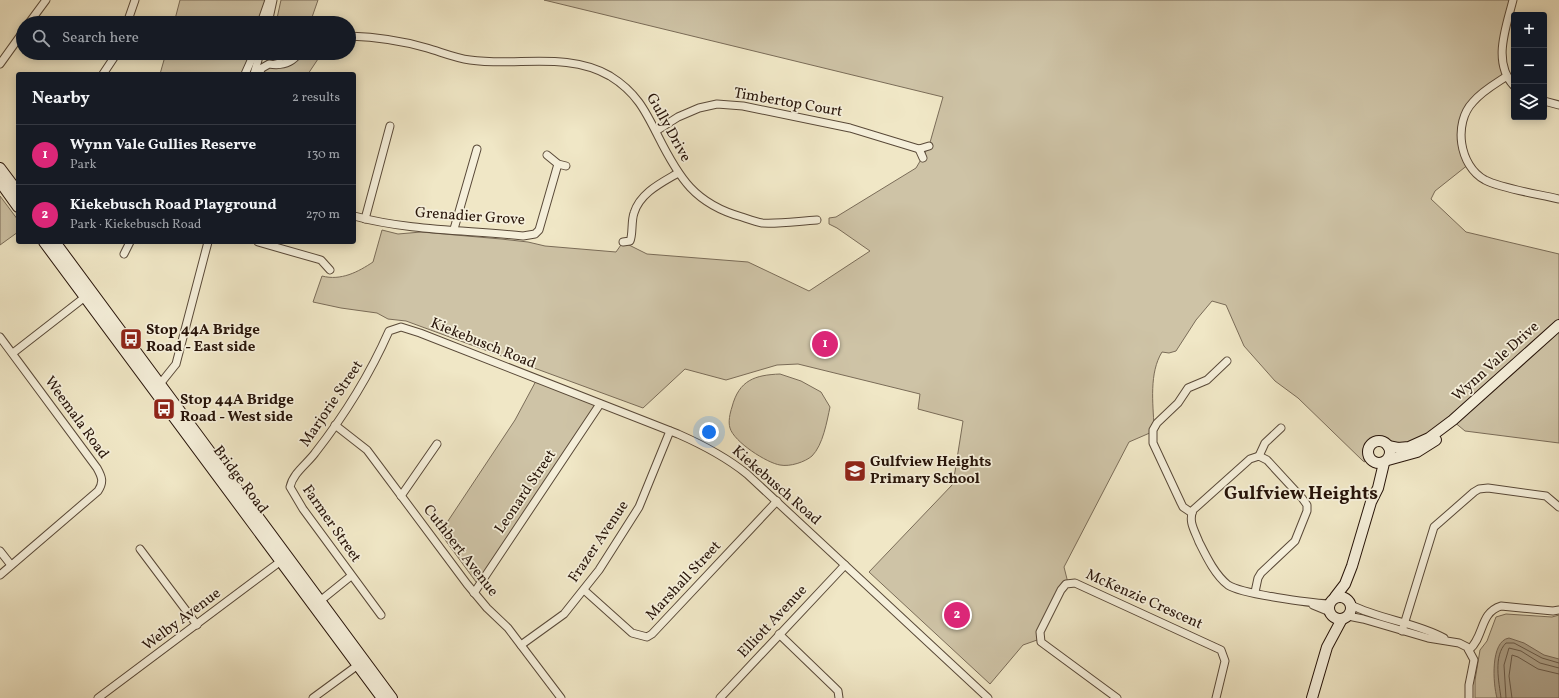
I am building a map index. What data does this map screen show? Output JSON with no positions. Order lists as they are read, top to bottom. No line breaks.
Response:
{"streets":{"main road":["Wynn Vale Drive","Bridge Road"],"street":["Timbertop Court","Gully Drive","Grenadier Grove","Kiekebusch Road","Marjorie Street","Weemala Road","Leonard Street","Farmer Street","Frazer Avenue","Cuthbert Avenue","Marshall Street","McKenzie Crescent","Welby Avenue","Elliott Avenue"]},"crossings":[["Timbertop Court","Gully Drive"],["Kiekebusch Road","Marjorie Street"],["Kiekebusch Road","Leonard Street"],["Kiekebusch Road","Frazer Avenue"],["Kiekebusch Road","Marshall Street"],["Kiekebusch Road","Elliott Avenue"],["Marjorie Street","Farmer Street"],["Marjorie Street","Cuthbert Avenue"],["Bridge Road","Farmer Street"],["Bridge Road","Welby Avenue"],["Leonard Street","Cuthbert Avenue"],["Frazer Avenue","Cuthbert Avenue"],["Frazer Avenue","Marshall Street"]],"districts":["Gulfview Heights"],"places":{"bus stop":["Stop 44A Bridge Road - East side","Stop 44A Bridge Road - West side"],"school or university":["Gulfview Heights Primary School"]},"page":{"map_buttons":["+","−"],"search":"Search here","heading":["Nearby","2 results"],"list":[{"mark":"1","name":"Wynn Vale Gullies Reserve","note":"Park","value":"130 m"},{"mark":"2","name":"Kiekebusch Road Playground","note":"Park · Kiekebusch Road","value":"270 m"}],"pins":["1","2"]}}
